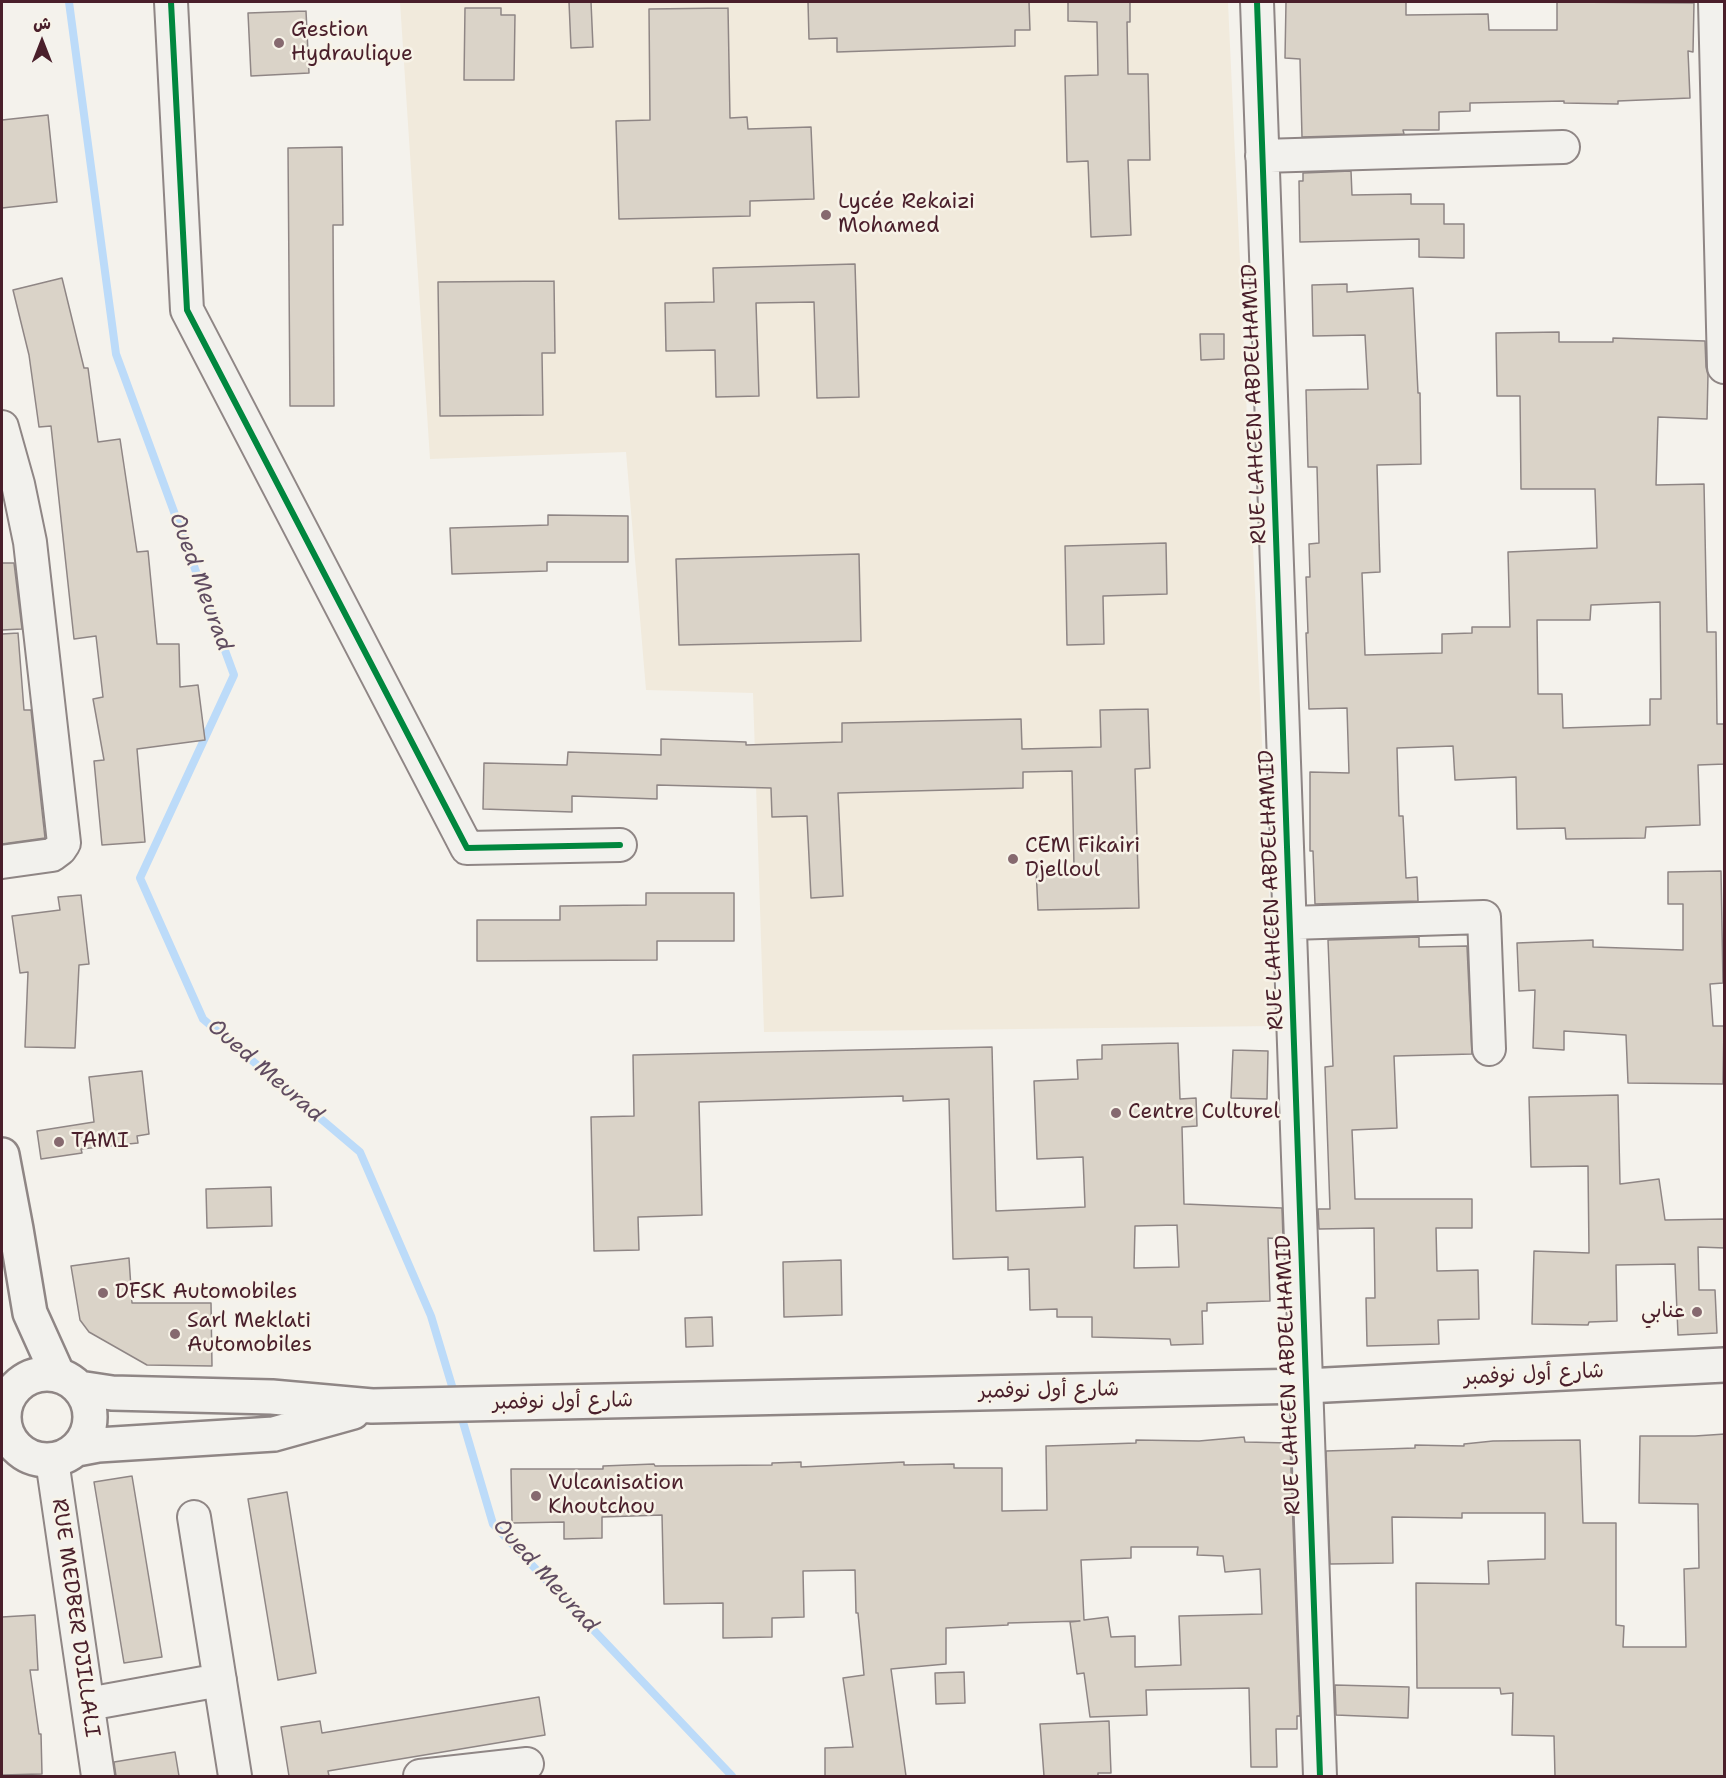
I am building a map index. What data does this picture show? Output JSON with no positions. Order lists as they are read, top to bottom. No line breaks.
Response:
{"streets":{"main road":["شارع أول نوفمبر"],"street":["RUE LAHCEN ABDELHAMID","RUE MEDBER DJILLALI"]},"crossings":[["RUE LAHCEN ABDELHAMID","شارع أول نوفمبر"]],"water":["Oued Meurad"],"places":["Gestion Hydraulique","Lycée Rekaizi Mohamed","CEM Fikairi Djelloul","Centre Culturel","TAMI","DFSK Automobiles","عنابي","Sarl Meklati Automobiles","Vulcanisation Khoutchou"],"north":"top"}
